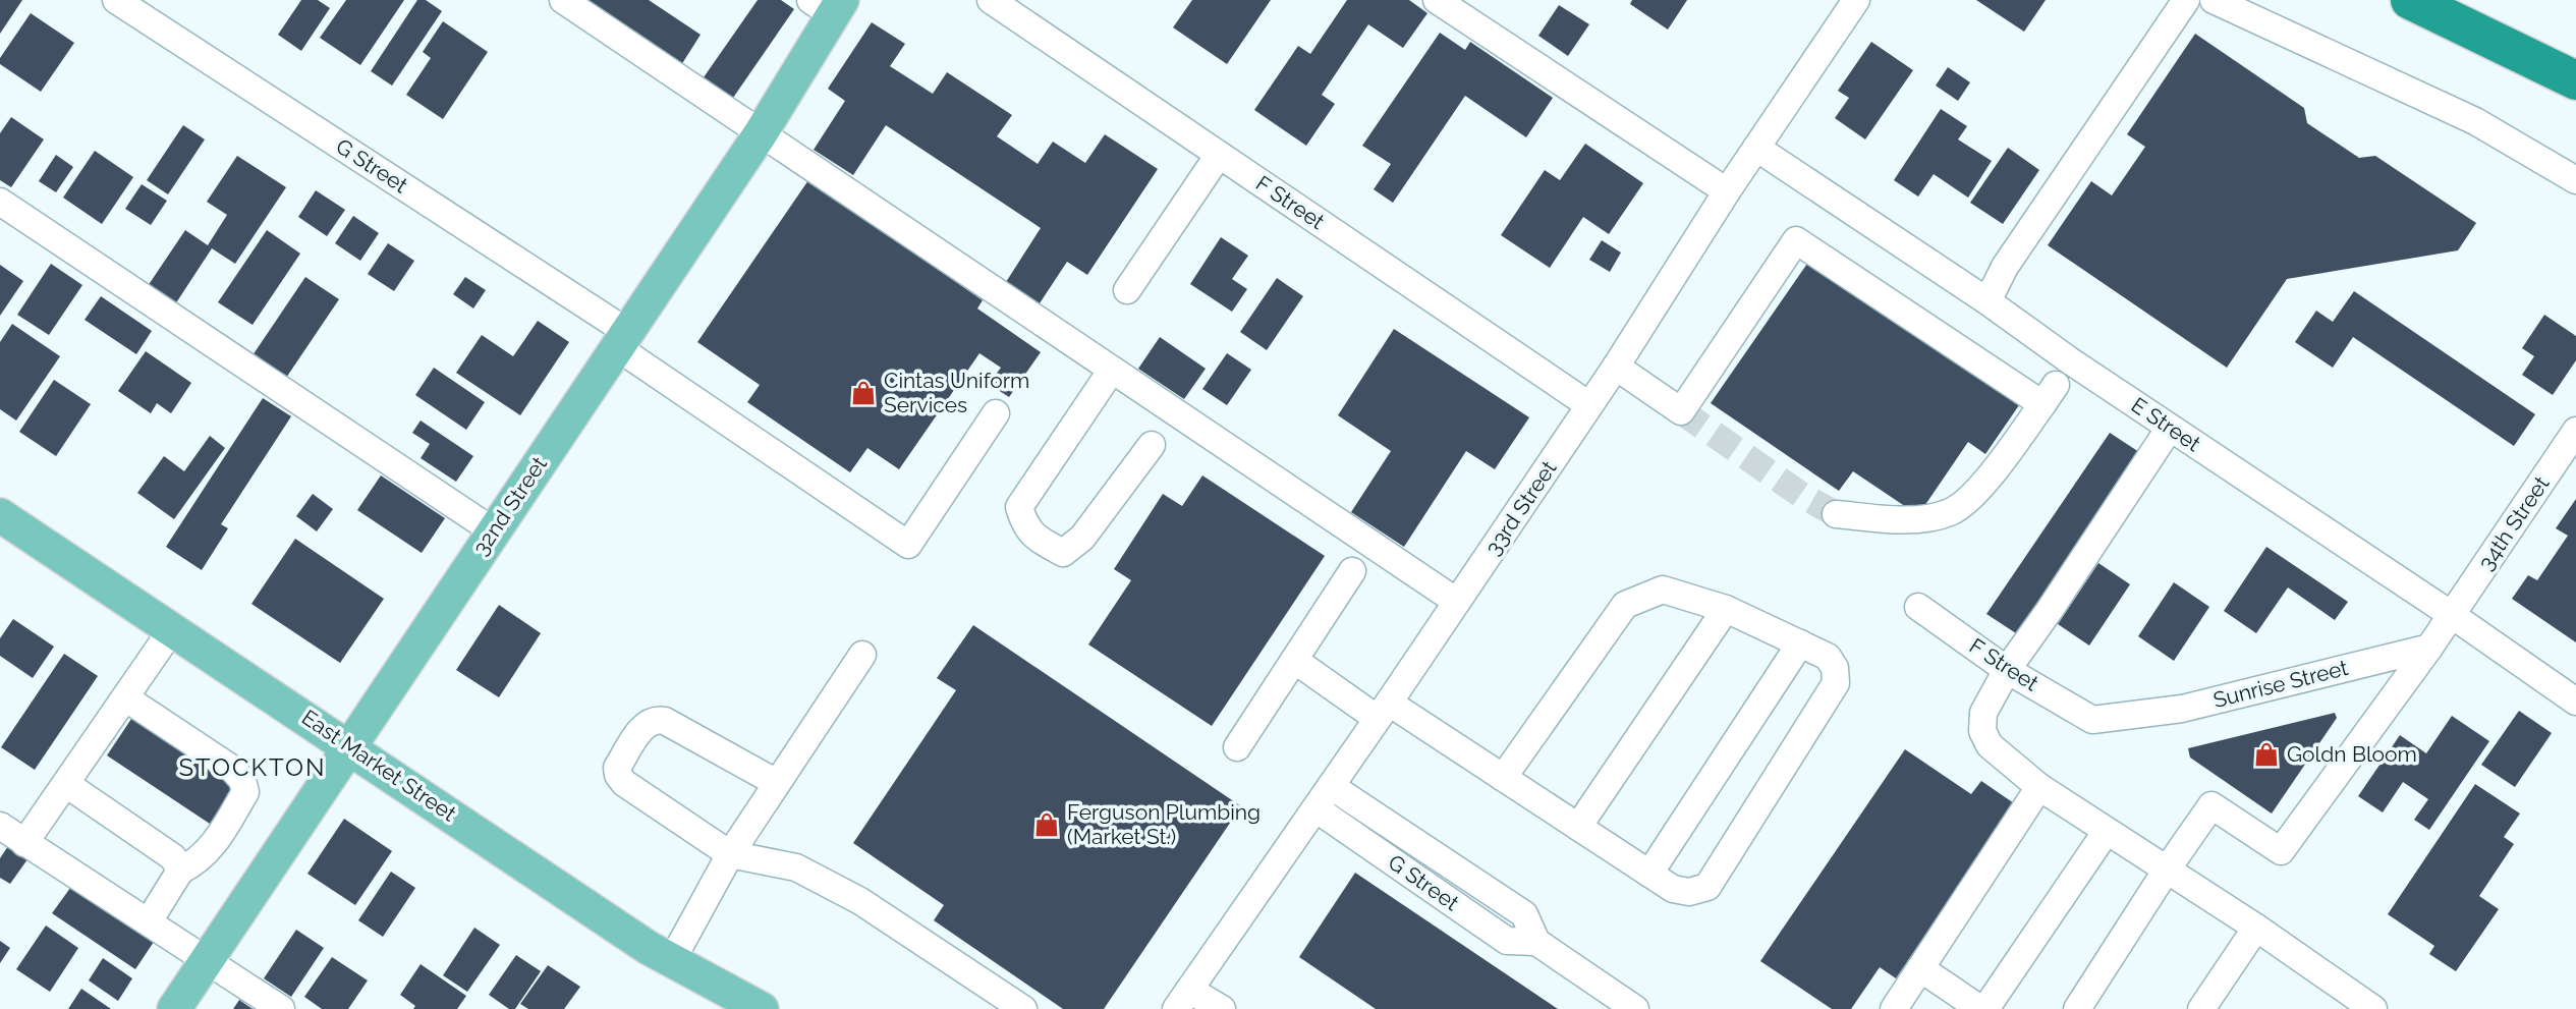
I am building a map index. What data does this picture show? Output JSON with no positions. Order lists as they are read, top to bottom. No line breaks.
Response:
{"streets":{"main road":["32nd Street","East Market Street"],"street":["G Street","F Street","E Street","33rd Street","34th Street","Sunrise Street"]},"crossings":[["G Street","32nd Street"],["G Street","33rd Street"],["F Street","33rd Street"],["F Street","Sunrise Street"],["E Street","33rd Street"],["E Street","34th Street"],["32nd Street","East Market Street"]],"districts":["STOCKTON"],"places":{"shop":["Cintas Uniform Services","Goldn Bloom","Ferguson Plumbing (Market St.)"]}}
